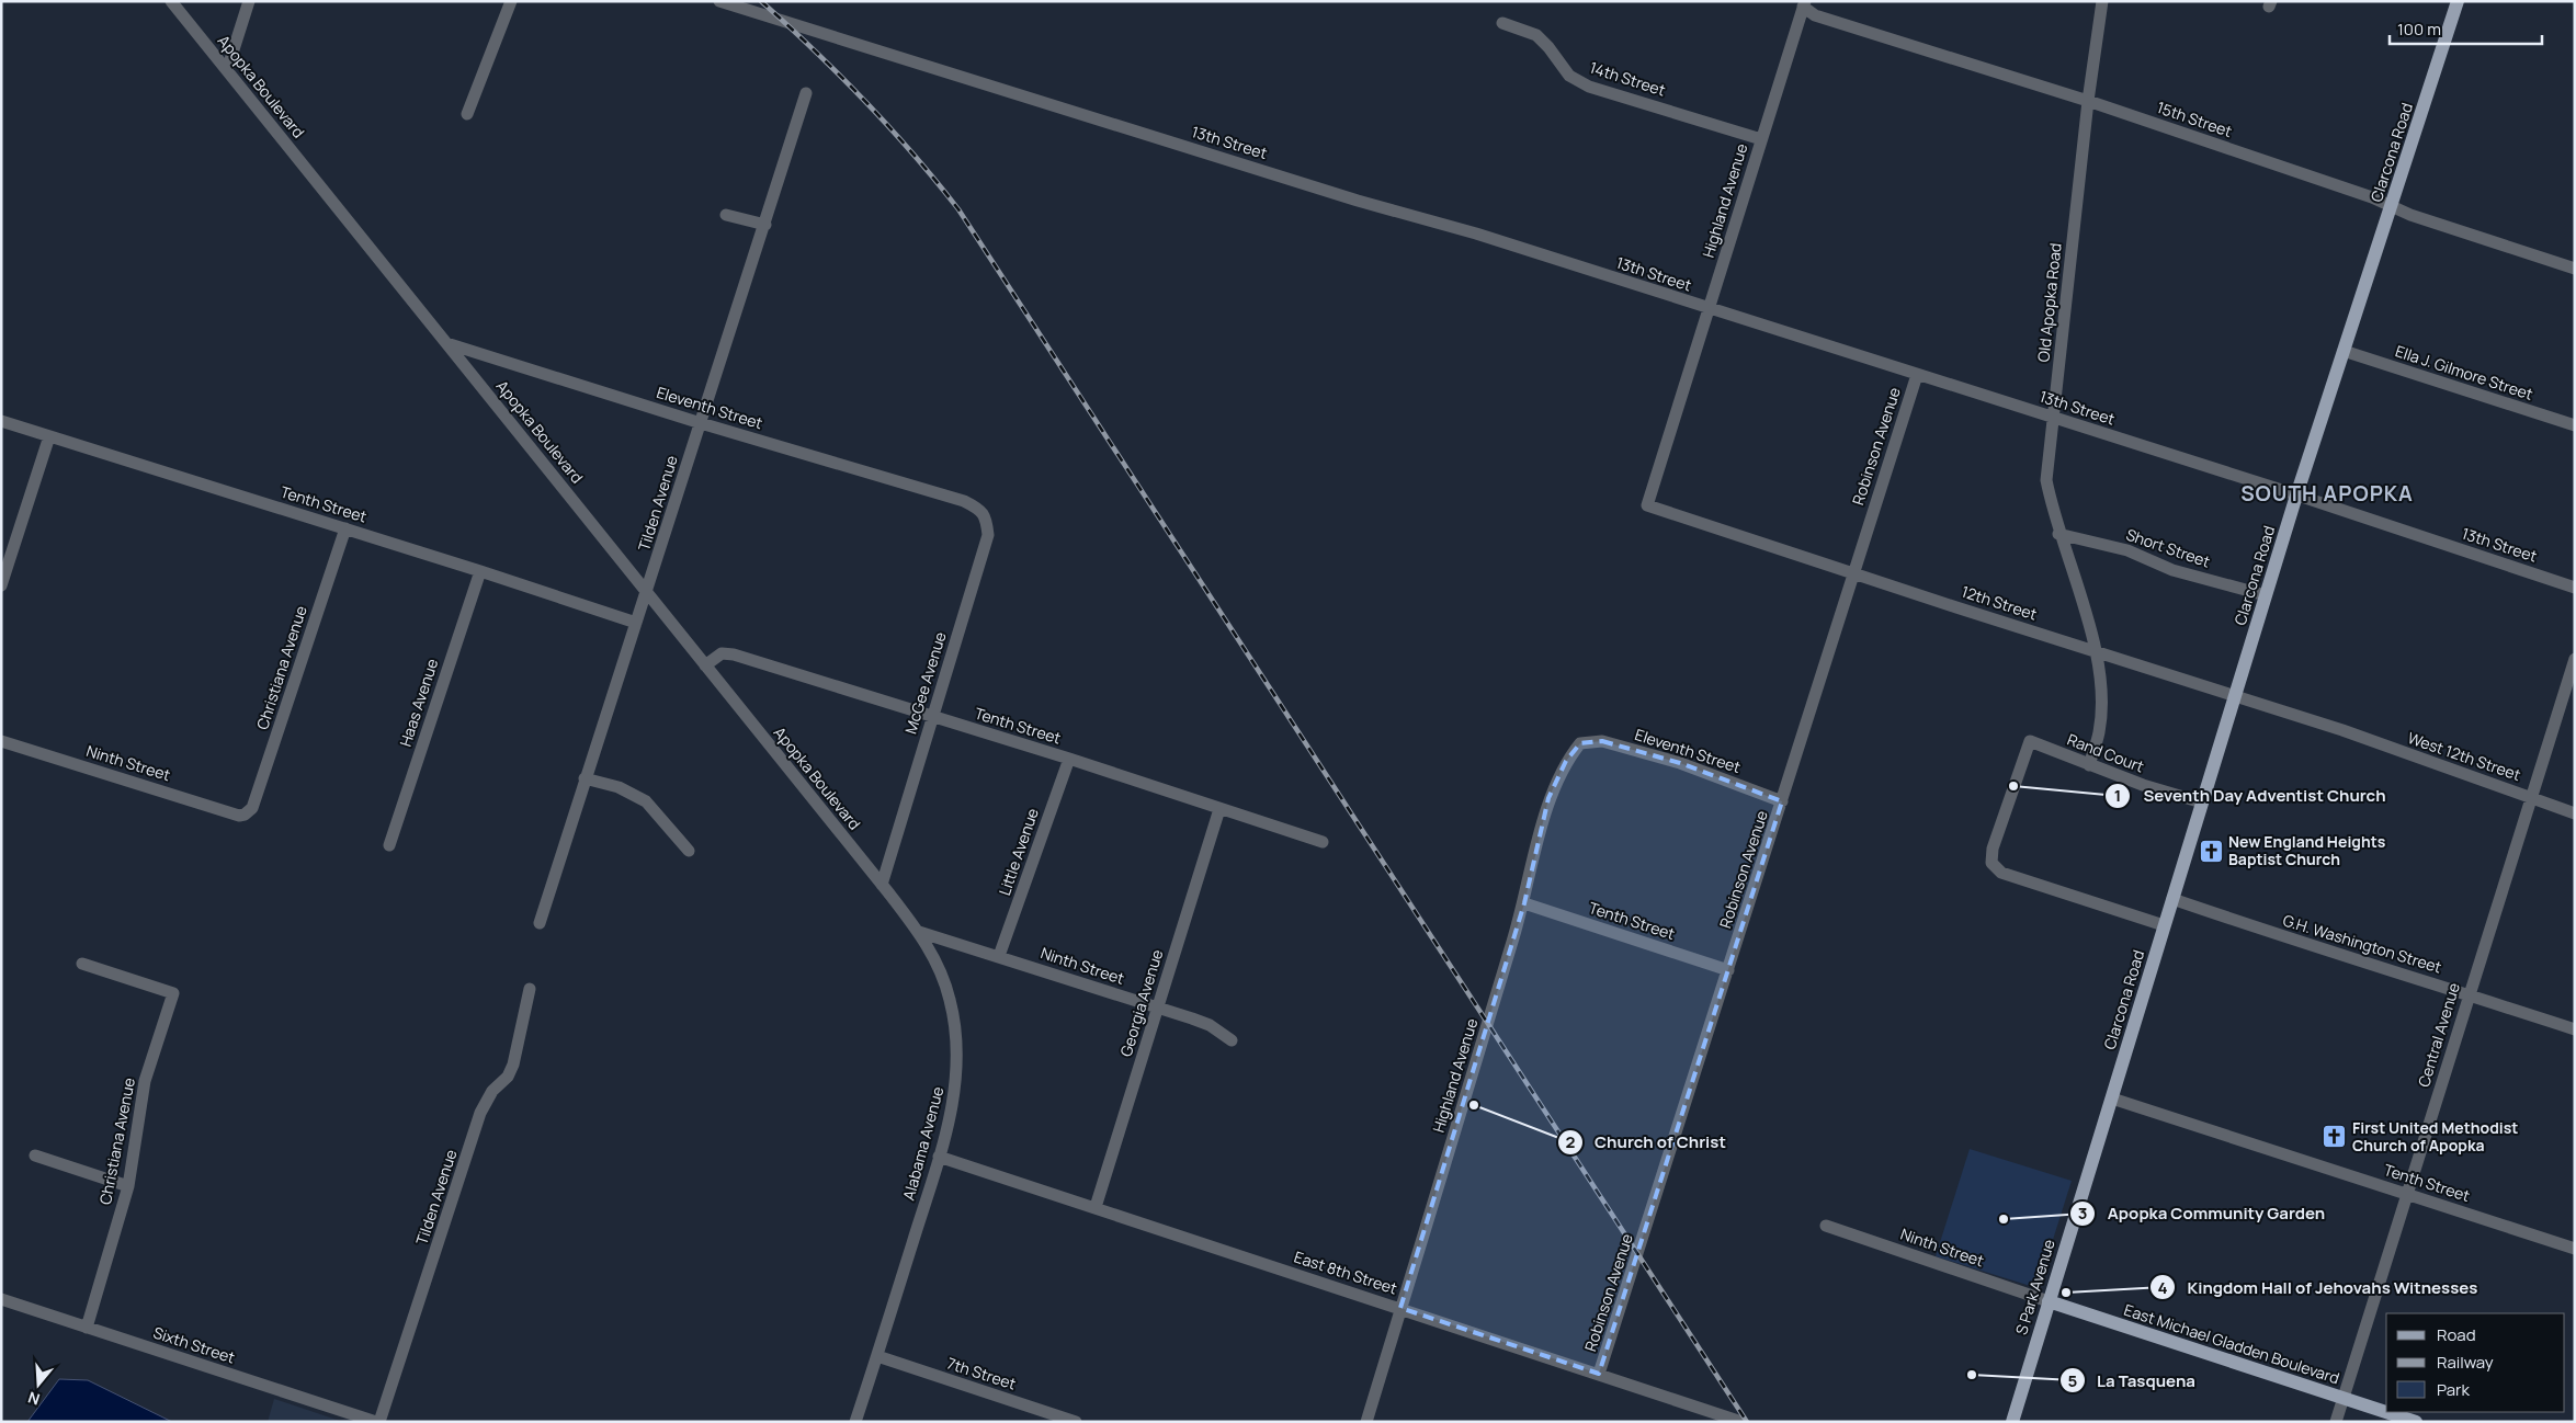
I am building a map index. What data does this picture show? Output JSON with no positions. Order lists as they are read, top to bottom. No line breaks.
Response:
{"streets":{"main road":["Clarcona Road","S Park Avenue","East Michael Gladden Boulevard"],"street":["14th Street","Apopka Boulevard","15th Street","13th Street","Highland Avenue","Old Apopka Road","Ella J. Gilmore Street","Eleventh Street","Robinson Avenue","Tilden Avenue","Tenth Street","Short Street","12th Street","Christiana Avenue","McGee Avenue","Haas Avenue","Rand Court","West 12th Street","Ninth Street","Little Avenue","G.H. Washington Street","Georgia Avenue","Central Avenue","Alabama Avenue","East 8th Street","Sixth Street","7th Street"]},"crossings":[["14th Street","Highland Avenue"],["Apopka Boulevard","Eleventh Street"],["Apopka Boulevard","Tilden Avenue"],["Apopka Boulevard","Tenth Street"],["Apopka Boulevard","McGee Avenue"],["Apopka Boulevard","Alabama Avenue"],["15th Street","Clarcona Road"],["15th Street","Highland Avenue"],["15th Street","Old Apopka Road"],["13th Street","Clarcona Road"],["13th Street","Highland Avenue"],["13th Street","Old Apopka Road"],["13th Street","Robinson Avenue"],["Clarcona Road","Ella J. Gilmore Street"],["Clarcona Road","Tenth Street"],["Clarcona Road","Short Street"],["Clarcona Road","12th Street"],["Clarcona Road","Rand Court"],["Clarcona Road","G.H. Washington Street"],["Clarcona Road","S Park Avenue"],["Highland Avenue","Eleventh Street"],["Highland Avenue","Tenth Street"],["Highland Avenue","12th Street"],["Highland Avenue","East 8th Street"],["Old Apopka Road","Short Street"],["Old Apopka Road","12th Street"],["Old Apopka Road","Rand Court"],["Eleventh Street","Robinson Avenue"],["Eleventh Street","Tilden Avenue"],["Eleventh Street","McGee Avenue"],["Robinson Avenue","Tenth Street"],["Robinson Avenue","12th Street"],["Robinson Avenue","East 8th Street"],["Tilden Avenue","Tenth Street"],["Tilden Avenue","Sixth Street"],["Tenth Street","Christiana Avenue"],["Tenth Street","McGee Avenue"],["Tenth Street","Haas Avenue"],["Tenth Street","Little Avenue"],["Tenth Street","Georgia Avenue"],["Tenth Street","Central Avenue"],["Tenth Street","S Park Avenue"],["12th Street","West 12th Street"],["Christiana Avenue","Ninth Street"],["Christiana Avenue","Sixth Street"],["McGee Avenue","Alabama Avenue"],["West 12th Street","Central Avenue"],["Ninth Street","Little Avenue"],["Ninth Street","Georgia Avenue"],["Ninth Street","Alabama Avenue"],["Ninth Street","S Park Avenue"],["Ninth Street","East Michael Gladden Boulevard"],["G.H. Washington Street","Central Avenue"],["Georgia Avenue","East 8th Street"],["Central Avenue","East Michael Gladden Boulevard"],["Alabama Avenue","East 8th Street"],["Alabama Avenue","7th Street"],["S Park Avenue","East Michael Gladden Boulevard"]],"districts":["SOUTH APOPKA"],"places":{"other":["Seventh Day Adventist Church","Church of Christ","Apopka Community Garden","Kingdom Hall of Jehovahs Witnesses","La Tasquena"],"church":["New England Heights Baptist Church","First United Methodist Church of Apopka"]},"legend":["Road","Railway","Park"],"scale_bar":"100 m","north":"bottom"}
